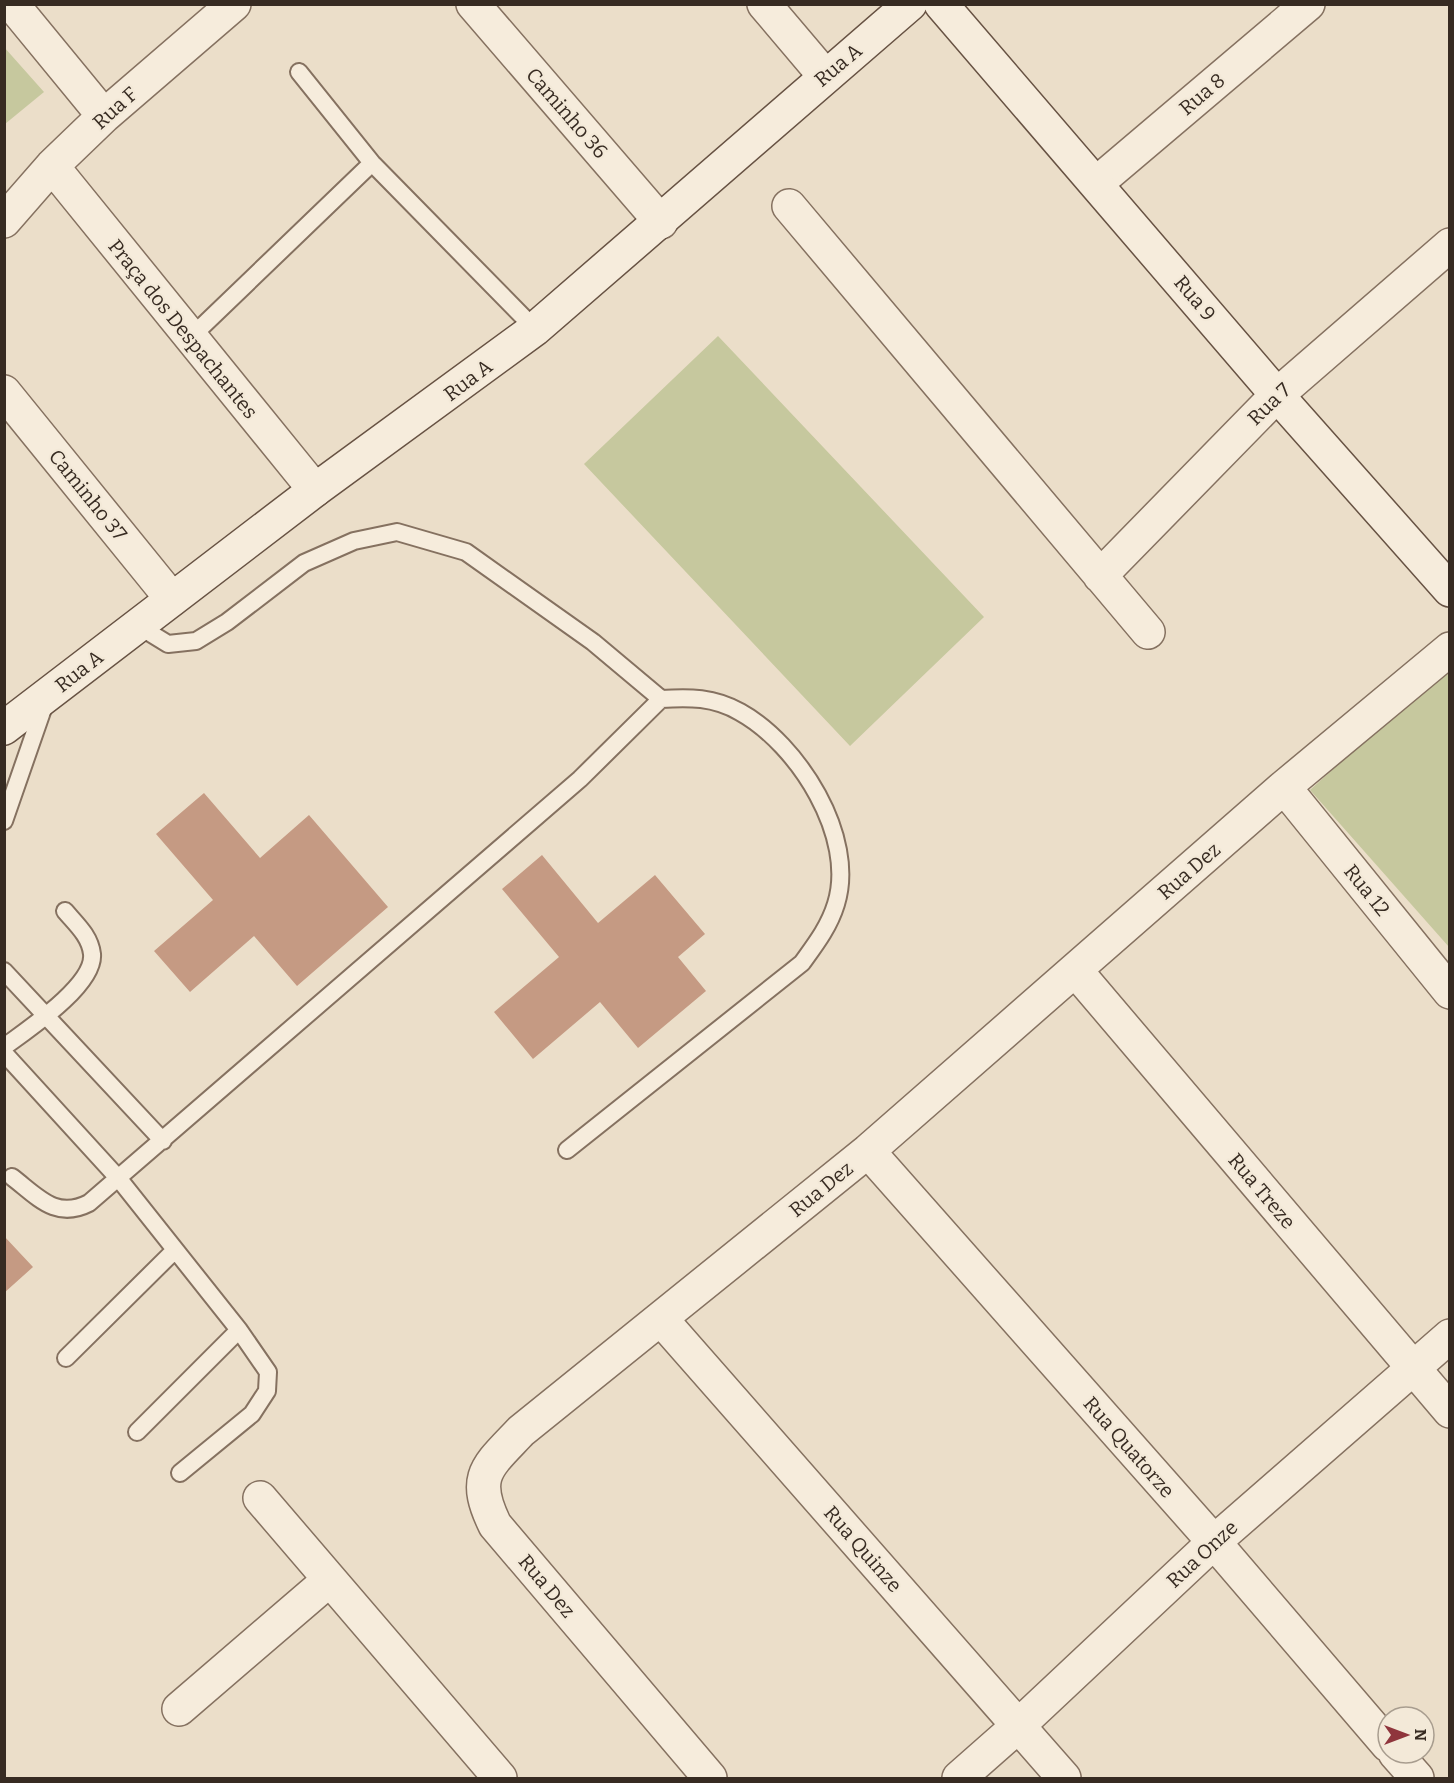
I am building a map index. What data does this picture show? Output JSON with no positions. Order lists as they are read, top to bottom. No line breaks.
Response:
{"streets":{"street":["Rua A","Rua 8","Rua F","Caminho 36","Rua 9","Praça dos Despachantes","Rua 7","Caminho 37","Rua Dez","Rua 12","Rua Treze","Rua Quatorze","Rua Quinze","Rua Onze"]},"crossings":[["Rua A","Caminho 36"],["Rua A","Praça dos Despachantes"],["Rua A","Caminho 37"],["Rua 8","Rua 9"],["Rua F","Praça dos Despachantes"],["Rua 9","Rua 7"],["Rua Dez","Rua 12"],["Rua Dez","Rua Treze"],["Rua Dez","Rua Quatorze"],["Rua Dez","Rua Quinze"],["Rua Treze","Rua Onze"],["Rua Quatorze","Rua Onze"],["Rua Quinze","Rua Onze"]],"north":"right"}
